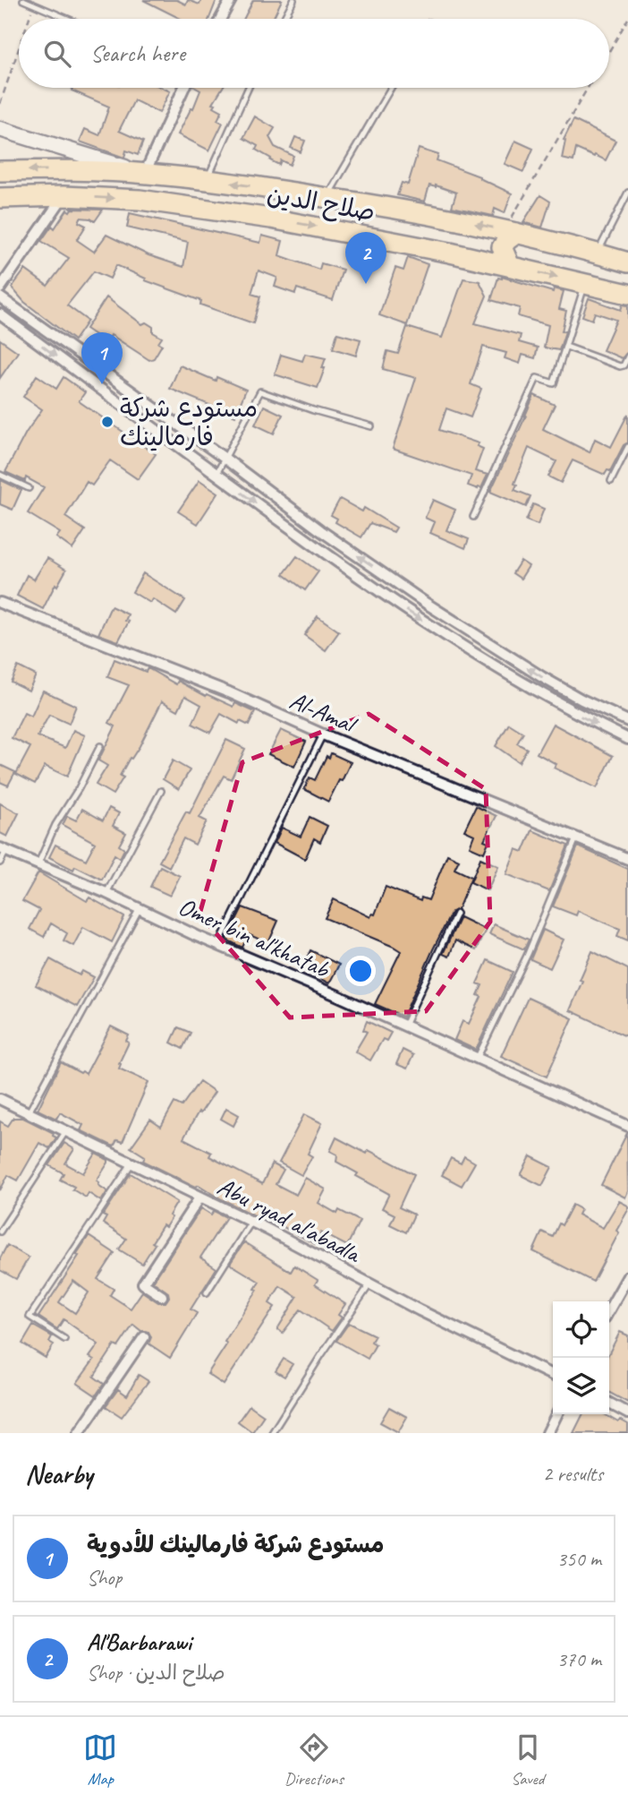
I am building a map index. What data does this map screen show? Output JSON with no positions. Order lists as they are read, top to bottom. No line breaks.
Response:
{"streets":{"highway":["صلاح الدين"],"street":["Al-Amal","Omer bin al'khatab","Abu ryad al'abadla"]},"places":["مستودع شركة فارمالينك"],"page":{"search":"Search here","pins":["2","1"],"heading":["Nearby","2 results"],"list":[{"mark":"1","name":"مستودع شركة فارمالينك للأدوية","note":"Shop","value":"350 m"},{"mark":"2","name":"Al'Barbarawi","note":"Shop · صلاح الدين","value":"370 m"}],"nav":["Map","Directions","Saved"]}}
